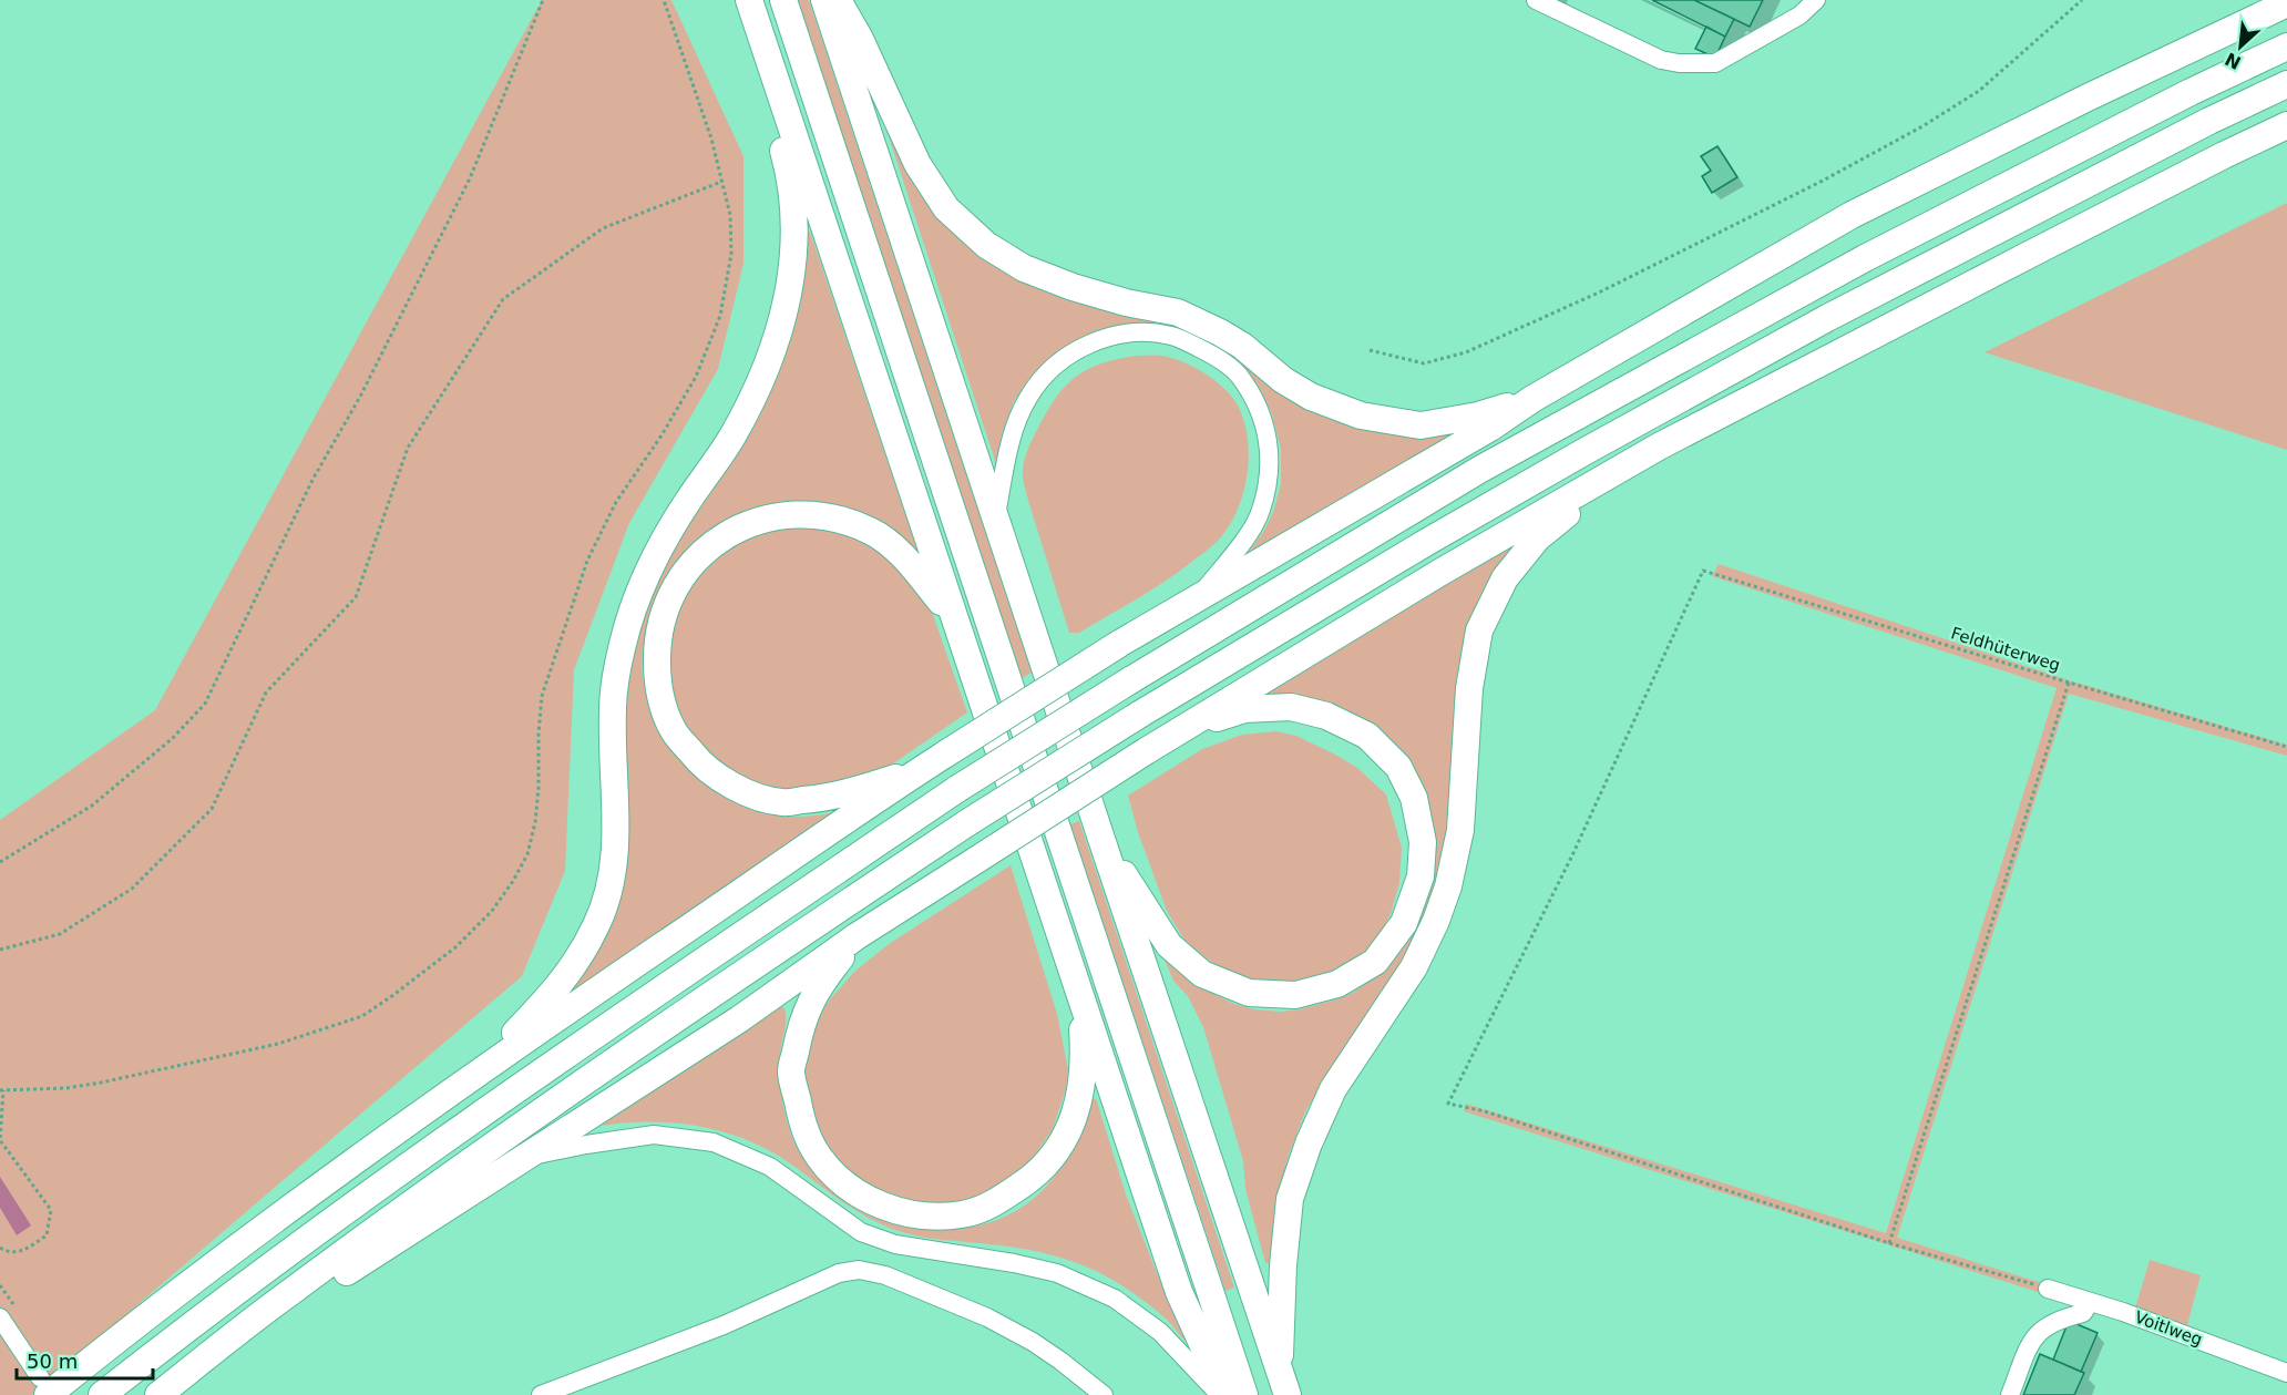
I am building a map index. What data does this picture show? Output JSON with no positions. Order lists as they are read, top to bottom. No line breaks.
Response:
{"streets":{"street":["Voitlweg"],"path":["Feldhüterweg"]},"scale_bar":"50 m","north":"bottom left"}
